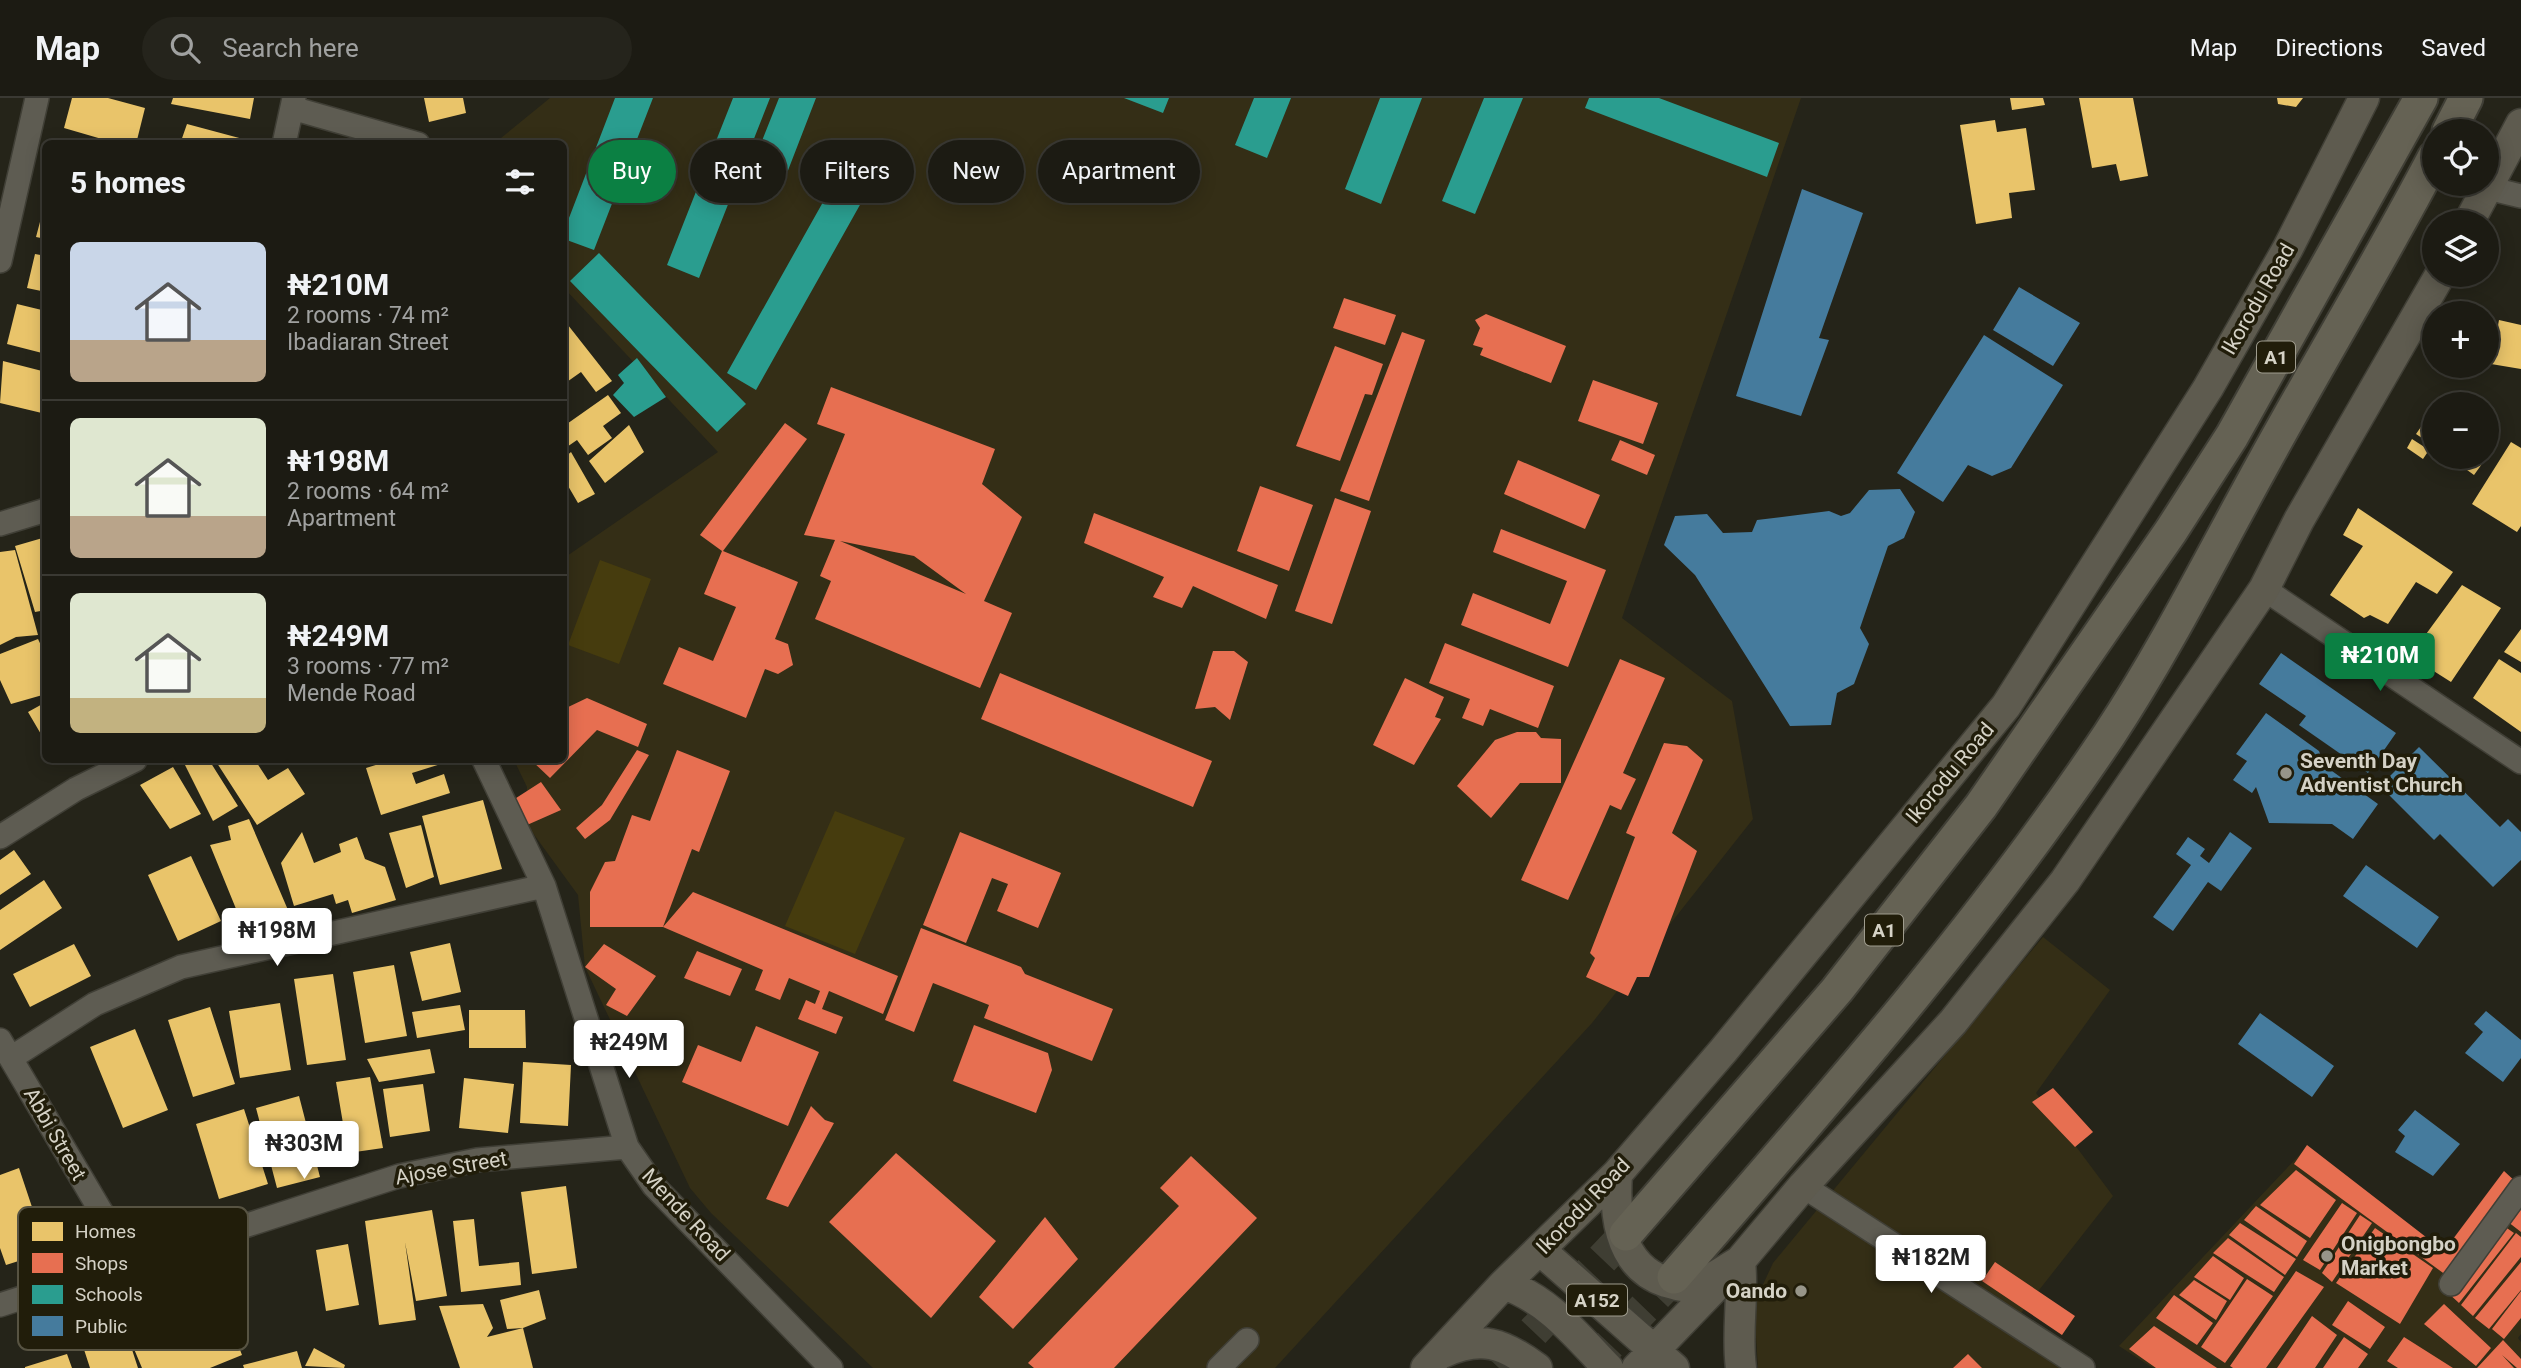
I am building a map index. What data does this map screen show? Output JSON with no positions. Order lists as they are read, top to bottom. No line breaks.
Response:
{"streets":{"highway":["Ikorodu Road","A1"],"main road":["A152"],"street":["Abbi Street","Ajose Street","Mende Road"]},"crossings":[["Ikorodu Road","A152"],["Ajose Street","Mende Road"]],"places":["Seventh Day Adventist Church","Onigbongbo Market","Oando"],"legend":["Homes","Shops","Schools","Public"],"page":{"header":"Map","search":"Search here","nav":["Map","Directions","Saved"],"map_buttons":["+","−"],"chip":["Buy","Rent","Filters","New","Apartment"],"heading":"5 homes","list":[{"name":"₦210M","note":"2 rooms · 74 m² · Ibadiaran Street"},{"name":"₦198M","note":"2 rooms · 64 m² · Apartment"},{"name":"₦249M","note":"3 rooms · 77 m² · Mende Road"}],"price":["₦210M","₦198M","₦249M","₦303M","₦182M"]}}
